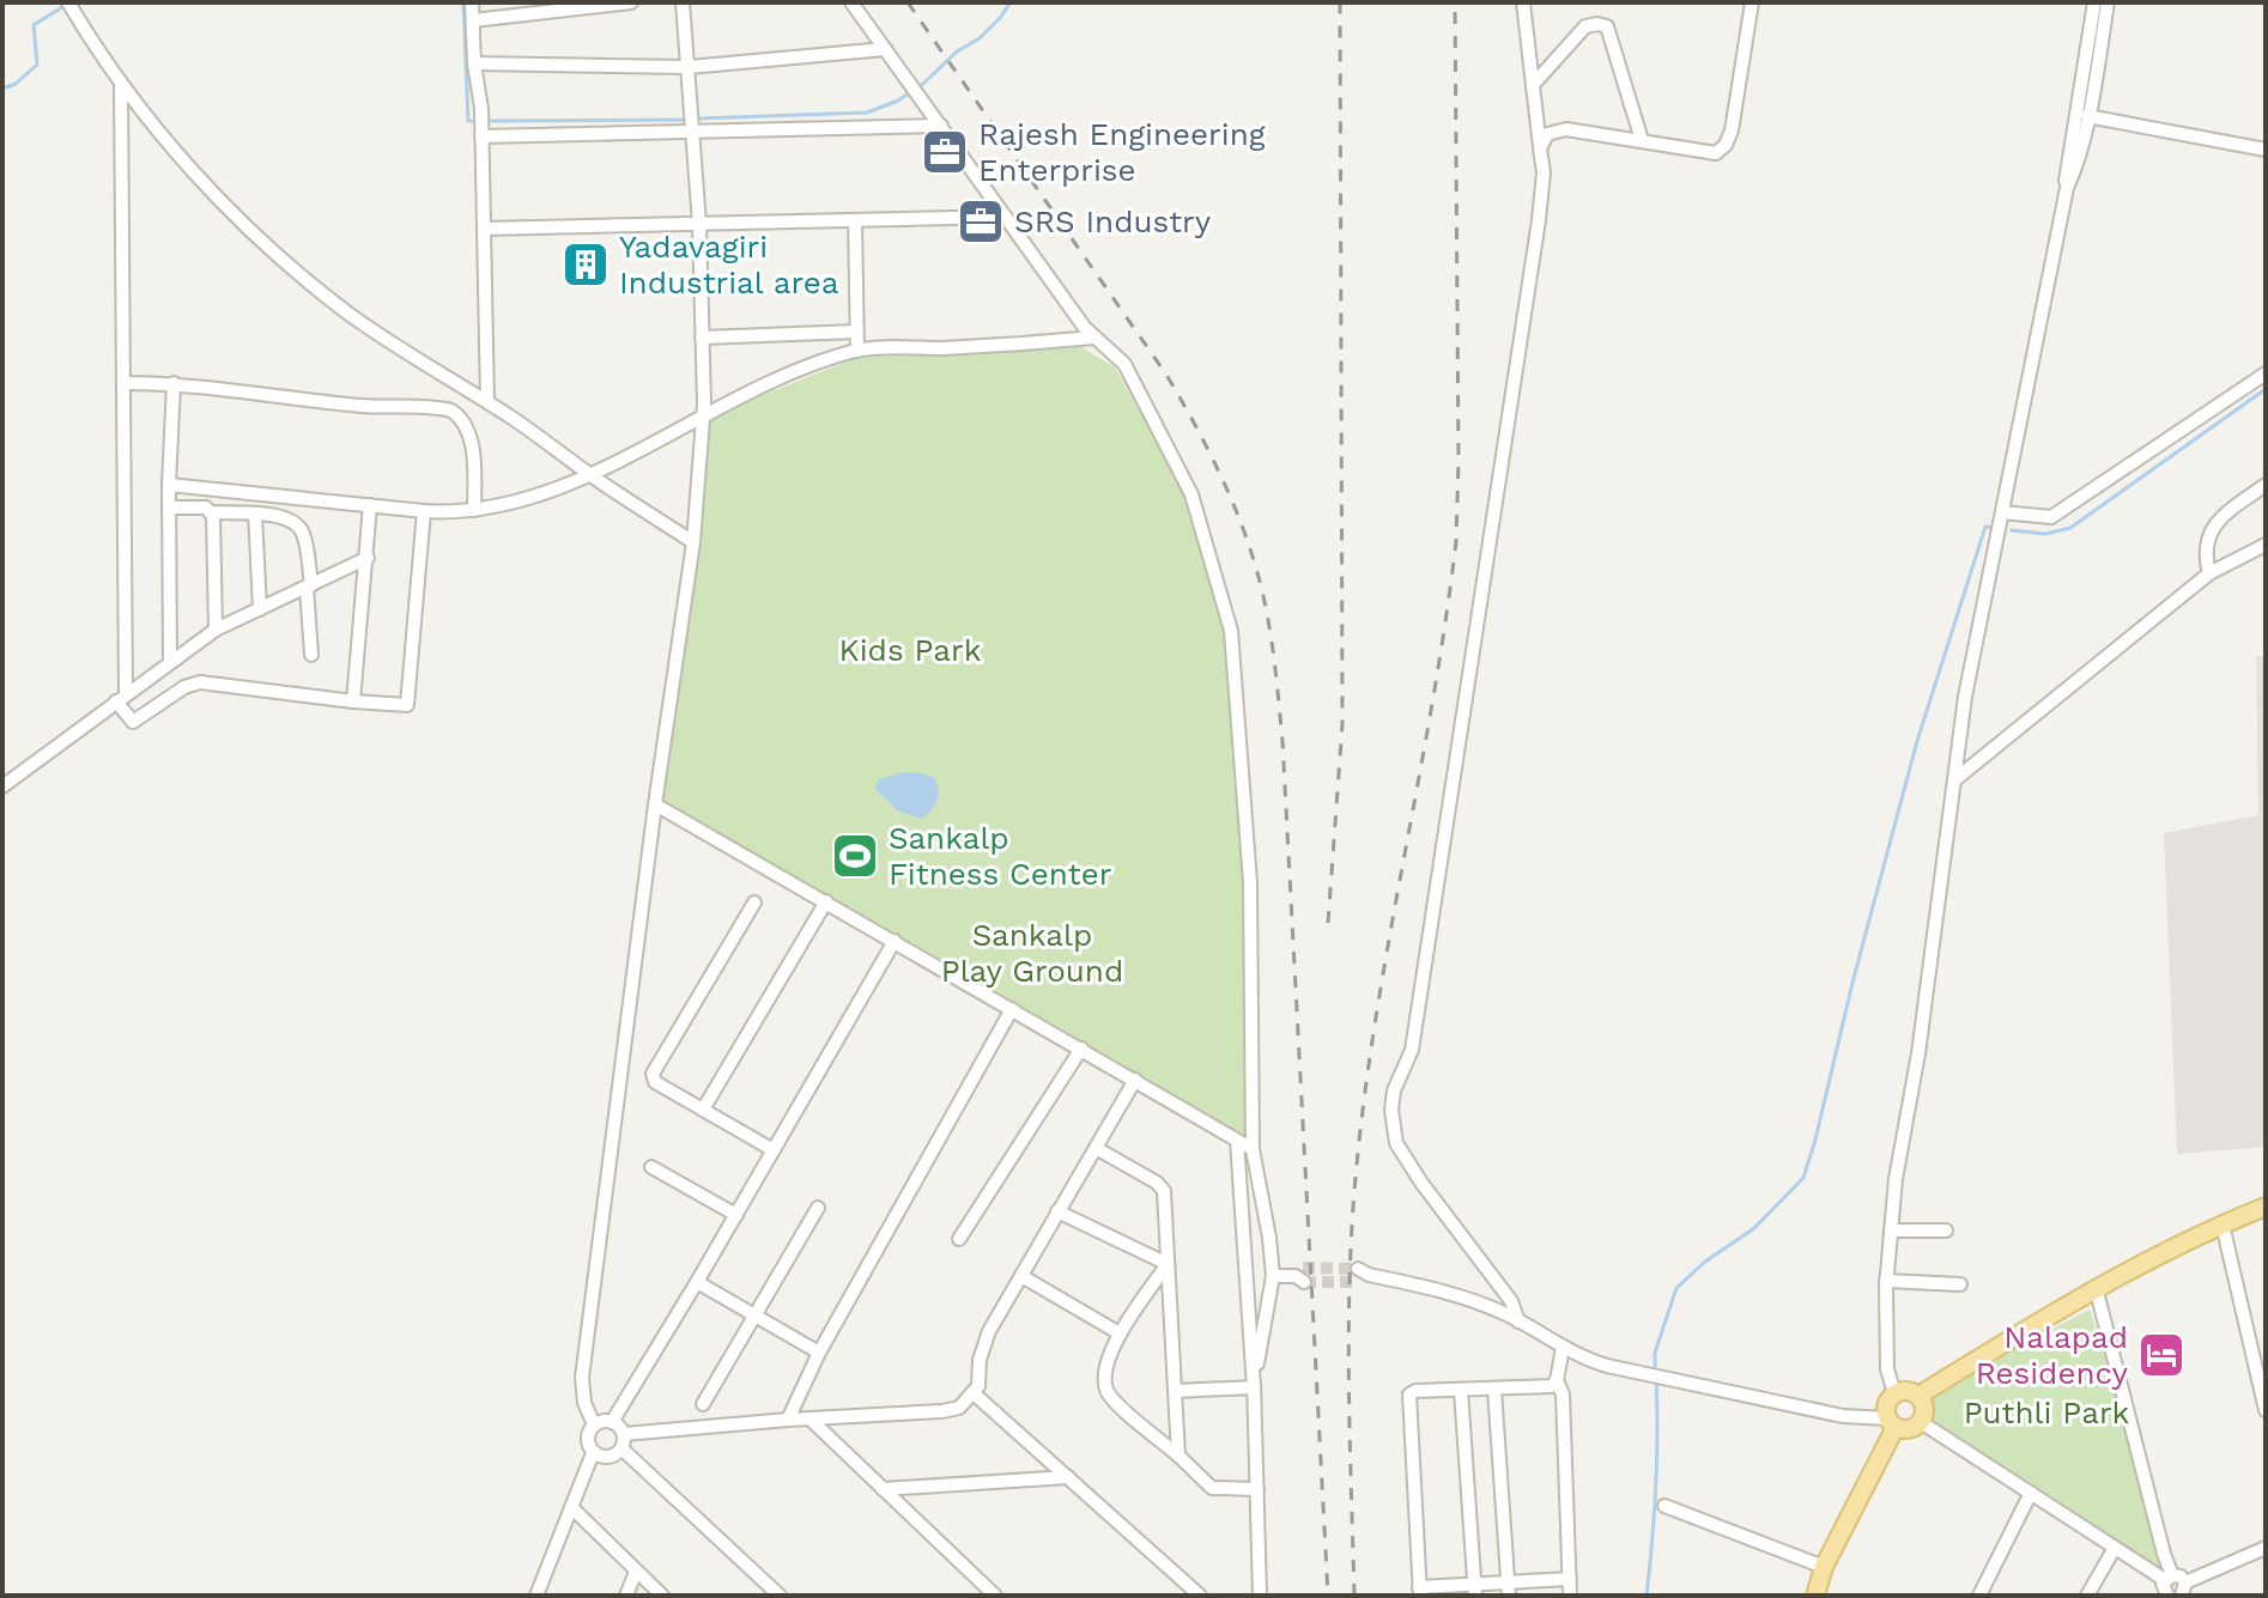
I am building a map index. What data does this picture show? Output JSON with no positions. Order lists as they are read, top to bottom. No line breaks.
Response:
{"parks":["Kids Park","Sankalp Play Ground","Puthli Park"],"places":{"office":["Rajesh Engineering Enterprise","SRS Industry"],"building":["Yadavagiri Industrial area"],"sports":["Sankalp Fitness Center"],"hotel":["Nalapad Residency"]}}
